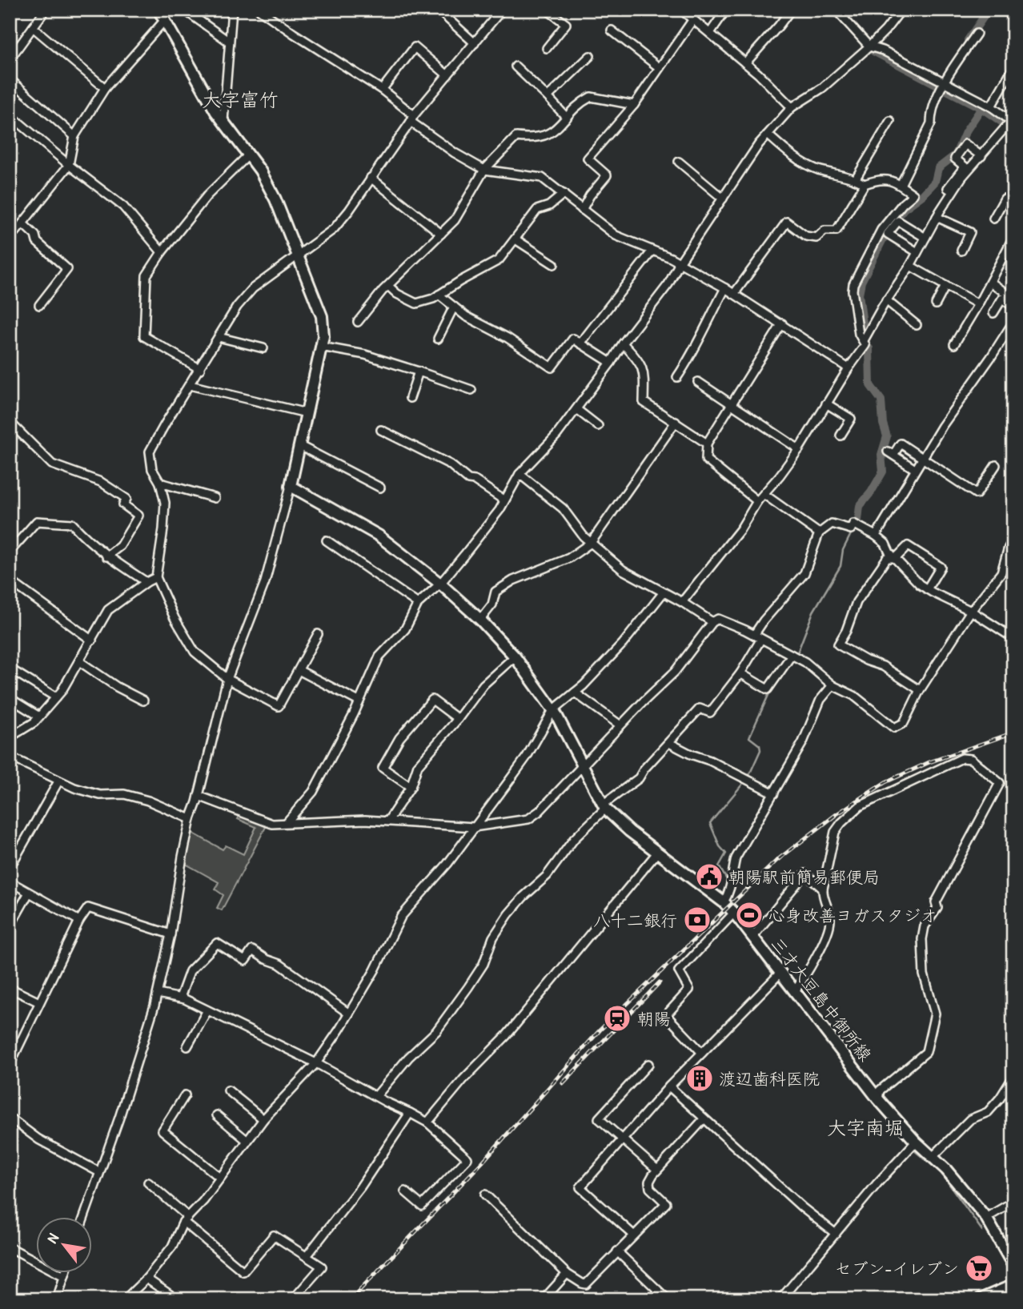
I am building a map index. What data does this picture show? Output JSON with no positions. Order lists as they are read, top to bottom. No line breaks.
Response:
{"streets":{"main road":["三才大豆島中御所線"]},"districts":["大字富竹","大字南堀"],"places":{"public building":["朝陽駅前簡易郵便局"],"sports":["心身改善ヨガスタジオ"],"bank":["八十二銀行"],"station":["朝陽"],"building":["渡辺歯科医院"],"supermarket":["セブン-イレブン"]},"north":"top left"}
